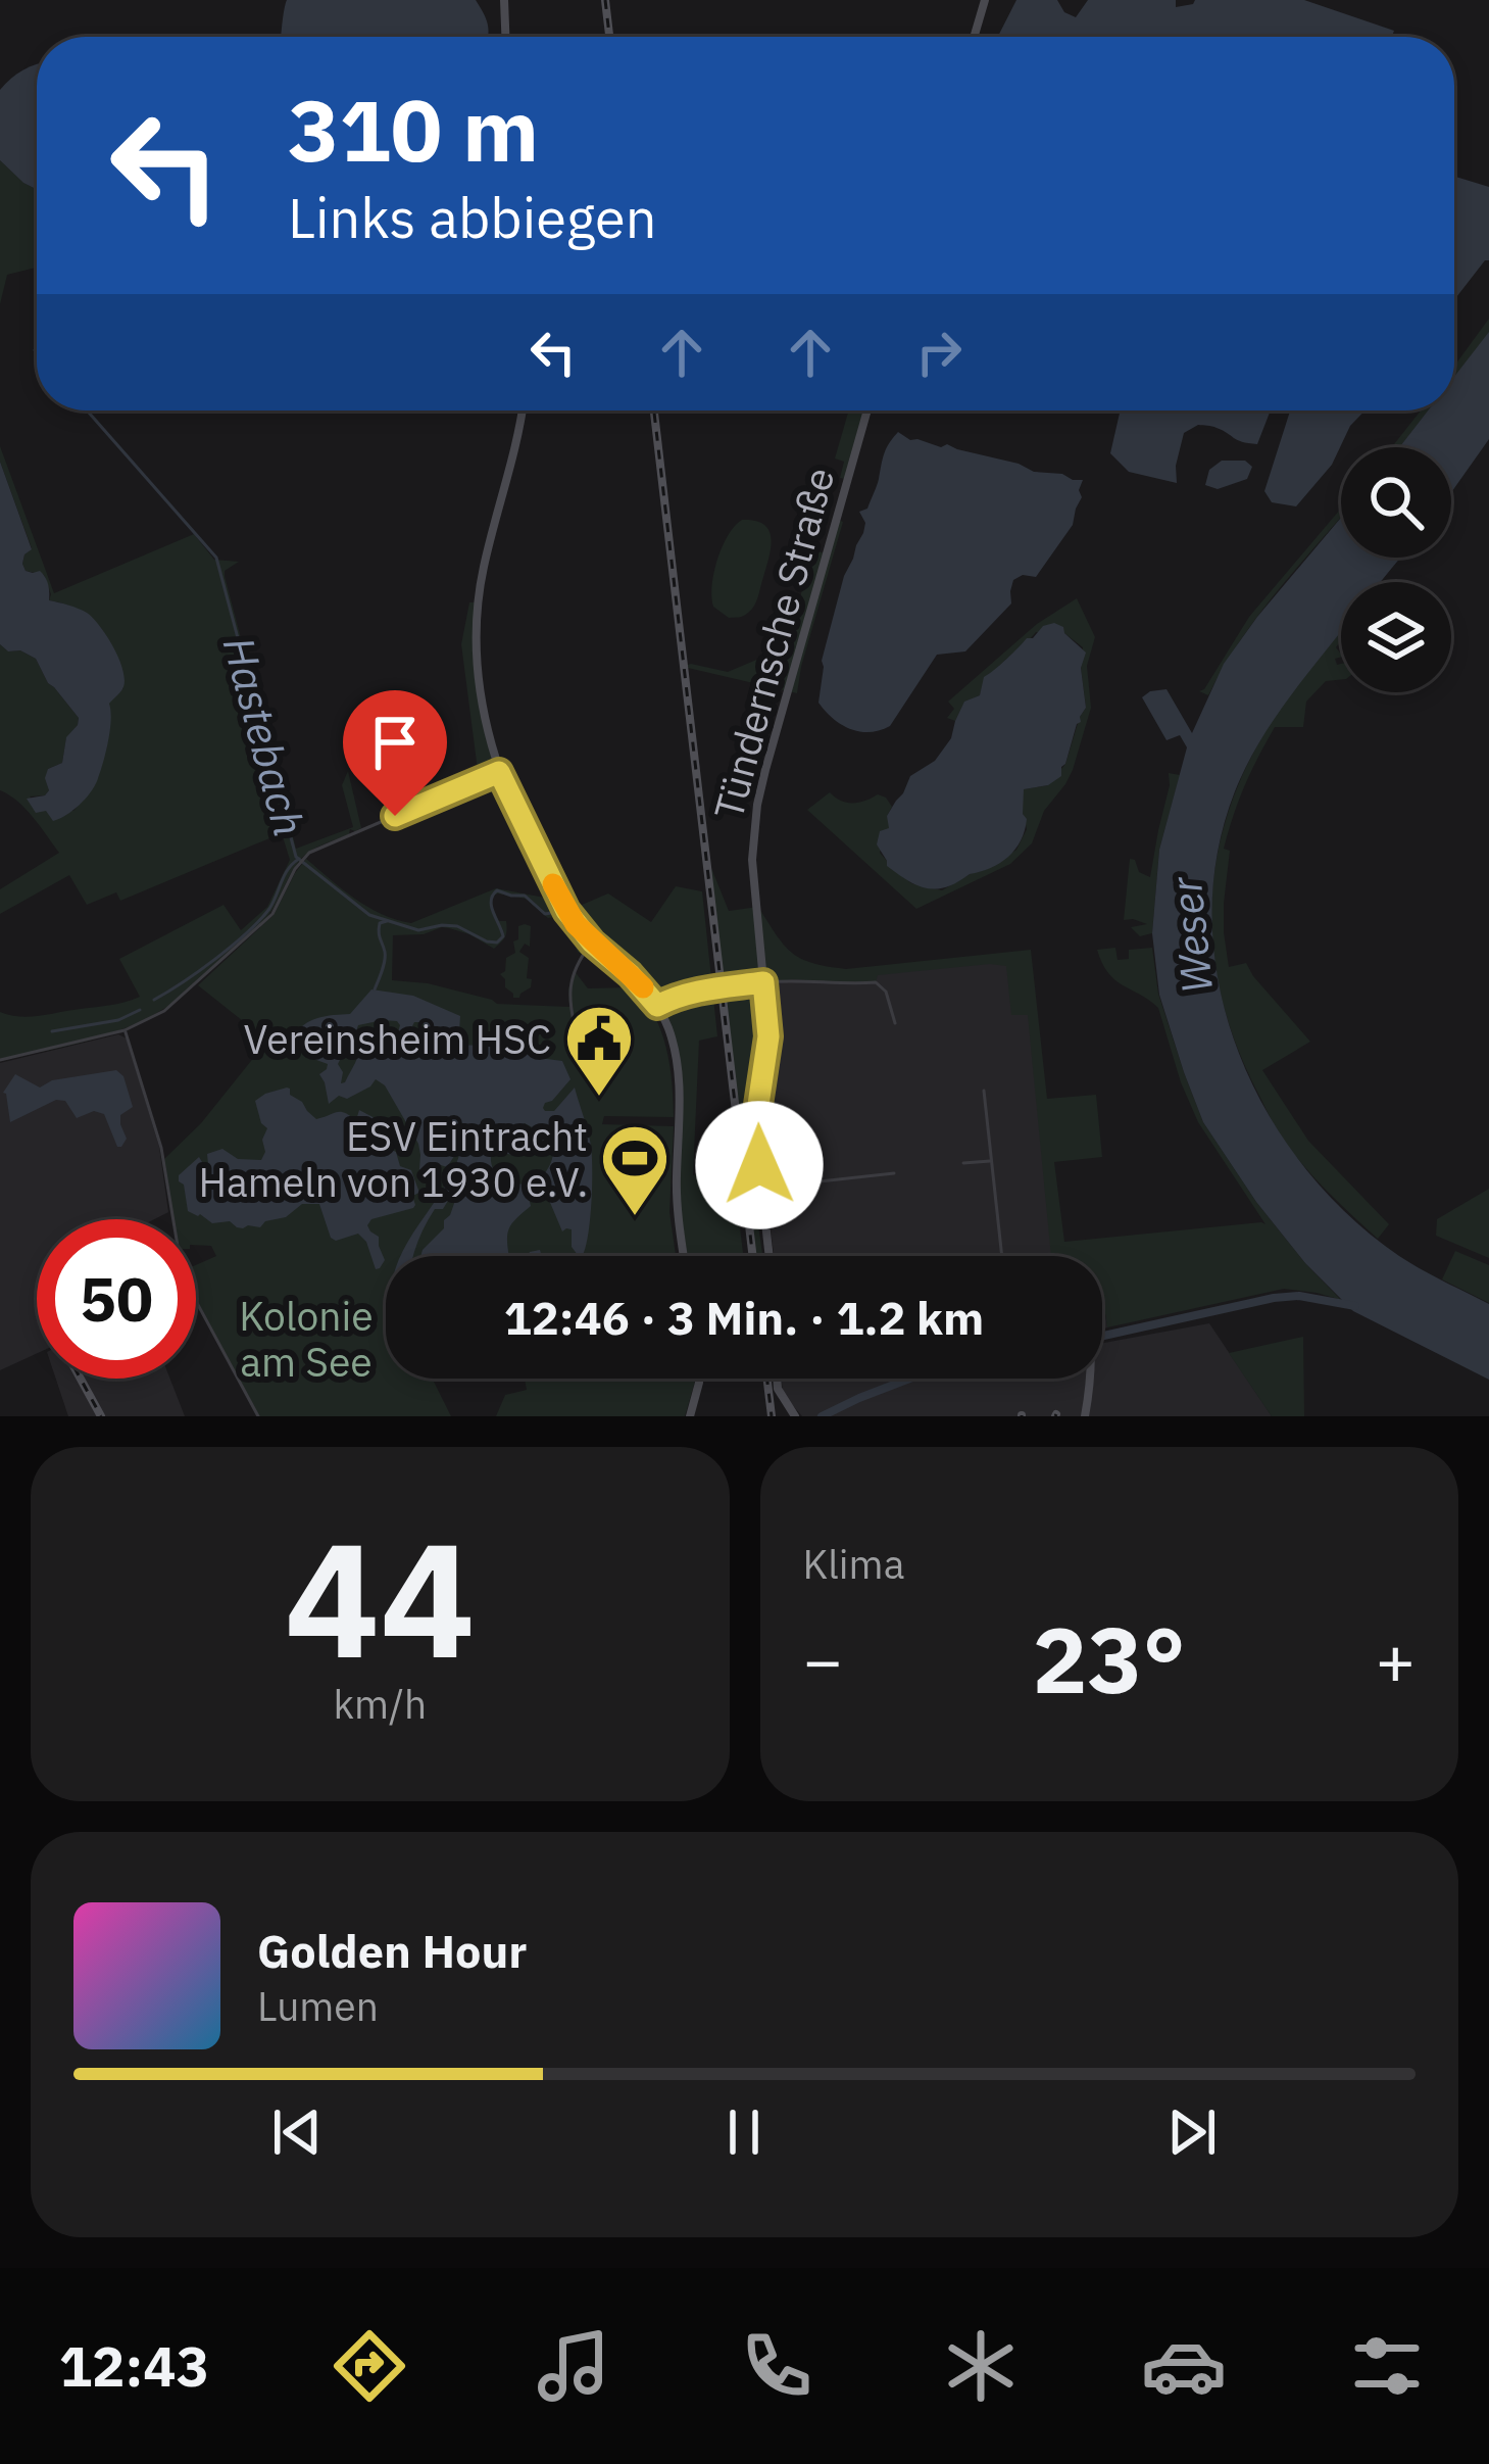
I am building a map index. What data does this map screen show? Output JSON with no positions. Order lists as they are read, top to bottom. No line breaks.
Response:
{"streets":{"main road":["Tündernsche Straße"]},"water":["Hastebach","Weser"],"parks":["Kolonie am See"],"places":{"public building":["Vereinsheim HSC"],"sports":["ESV Eintracht Hameln von 1930 e.V."]},"page":{"turn":["310 m","Links abbiegen"],"limit":"50","trip":"12:46 · 3 Min. · 1.2 km","tile":[["44","km/h"],"Klima"],"heat":["−","23°","+"],"song":["Golden Hour","Lumen"],"tabs":"12:43"}}
